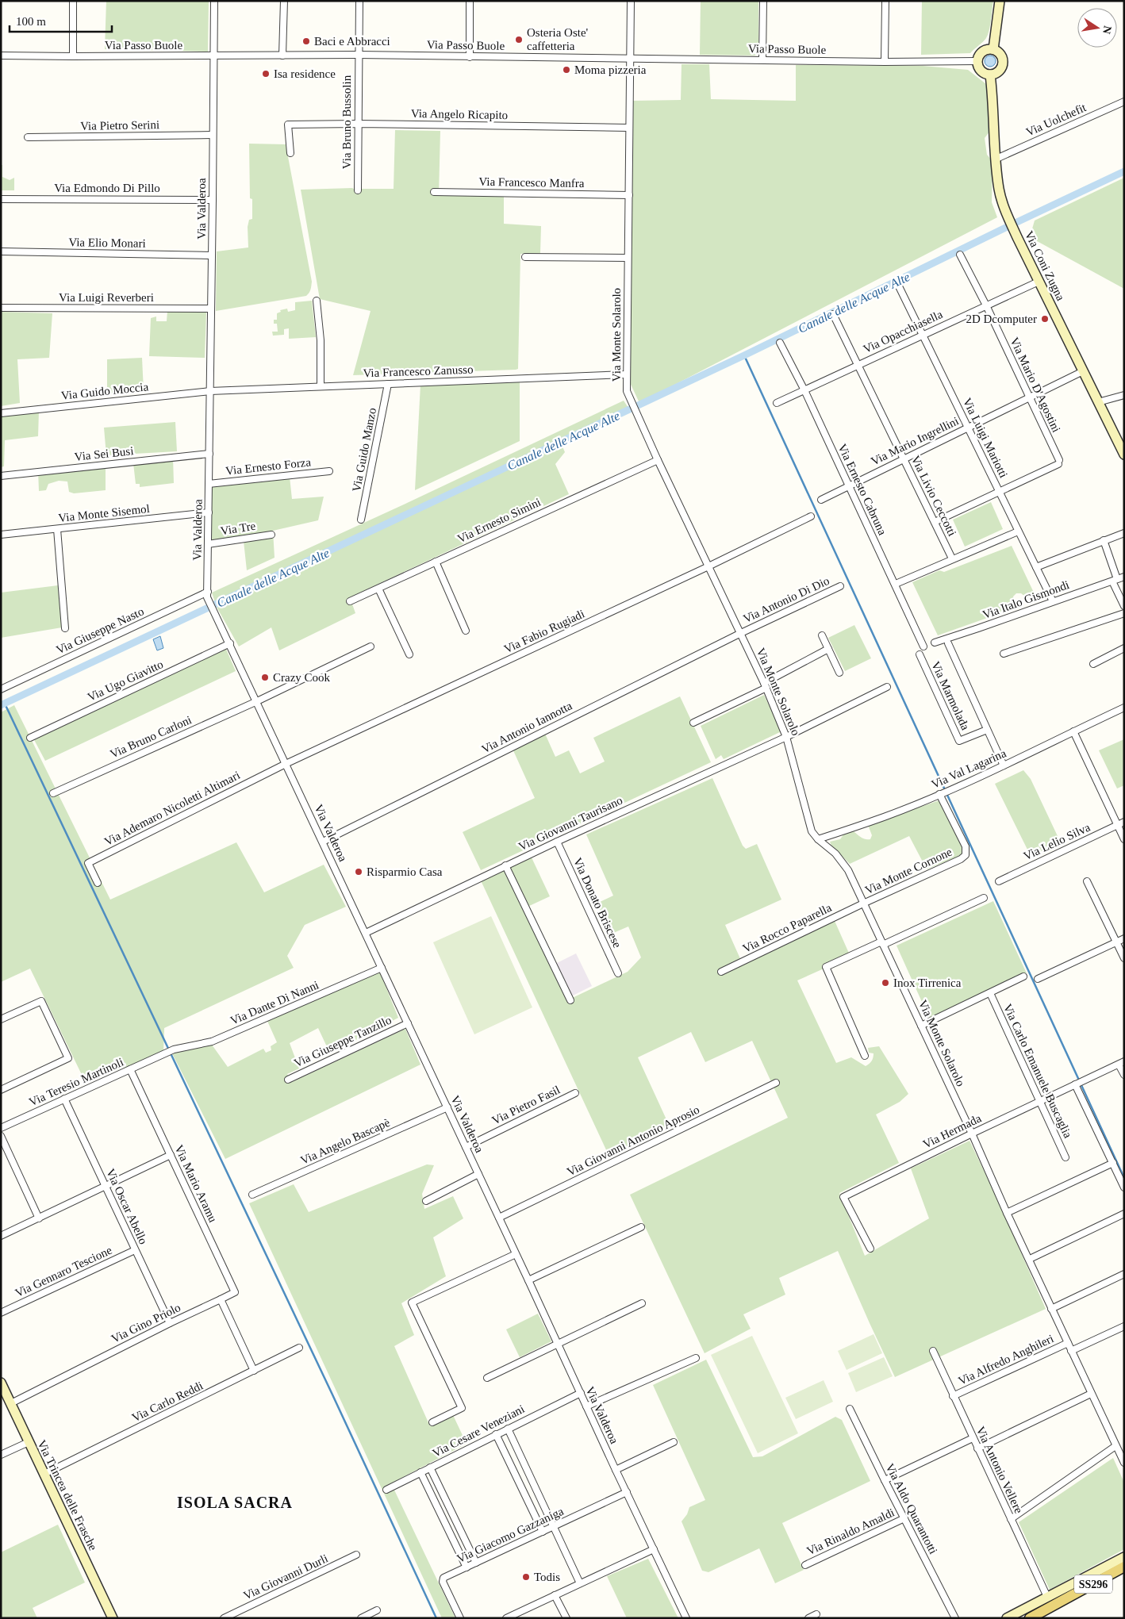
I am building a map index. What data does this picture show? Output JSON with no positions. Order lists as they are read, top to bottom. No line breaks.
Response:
{"streets":{"main road":["SS296"],"street":["Via Passo Buole","Via Angelo Ricapito","Via Uolchefit","Via Bruno Bussolin","Via Pietro Serini","Via Francesco Manfra","Via Edmondo Di Pillo","Via Valderoa","Via Elio Monari","Via Coni Zugna","Via Luigi Reverberi","Via Opacchiasella","Via Monte Solarolo","Via Francesco Zanusso","Via Mario D'Agostini","Via Guido Moccia","Via Luigi Mariotti","Via Mario Ingrellini","Via Guido Manzo","Via Sei Busi","Via Ernesto Forza","Via Ernesto Cabruna","Via Livio Ceccotti","Via Monte Sisemol","Via Ernesto Simini","Via Tre","Via Antonio Di Dio","Via Italo Gismondi","Via Giuseppe Nasto","Via Fabio Rugiadi","Via Ugo Giavitto","Via Marmolada","Via Antonio Iannotta","Via Bruno Carloni","Via Val Lagarina","Via Ademaro Nicoletti Altimari","Via Giovanni Taurisano","Via Lelio Silva","Via Monte Cornone","Via Donato Briscese","Via Rocco Paparella","Via Dante Di Nanni","Via Giuseppe Tanzillo","Via Carlo Emanuele Buscaglia","Via Teresio Martinoli","Via Pietro Fasil","Via Hermada","Via Giovanni Antonio Aprosio","Via Angelo Bascapè","Via Mario Aramu","Via Oscar Abello","Via Gennaro Tescione","Via Gino Priolo","Via Alfredo Anghileri","Via Carlo Reddi","Via Cesare Veneziani","Via Antonio Vellere","Via Trincea delle Frasche","Via Aldo Quarantotti","Via Rinaldo Amaldi","Via Giacomo Gazzaniga","Via Giovanni Durli"]},"crossings":[["Via Passo Buole","Via Bruno Bussolin"],["Via Passo Buole","Via Valderoa"],["Via Passo Buole","Via Coni Zugna"],["Via Passo Buole","Via Monte Solarolo"],["Via Angelo Ricapito","Via Bruno Bussolin"],["Via Angelo Ricapito","Via Monte Solarolo"],["Via Uolchefit","Via Coni Zugna"],["Via Pietro Serini","Via Valderoa"],["Via Francesco Manfra","Via Monte Solarolo"],["Via Edmondo Di Pillo","Via Valderoa"],["Via Valderoa","Via Elio Monari"],["Via Valderoa","Via Luigi Reverberi"],["Via Valderoa","Via Francesco Zanusso"],["Via Valderoa","Via Guido Moccia"],["Via Valderoa","Via Sei Busi"],["Via Valderoa","Via Ernesto Forza"],["Via Valderoa","Via Monte Sisemol"],["Via Valderoa","Via Tre"],["Via Valderoa","Via Giuseppe Nasto"],["Via Valderoa","Via Fabio Rugiadi"],["Via Valderoa","Via Ugo Giavitto"],["Via Valderoa","Via Antonio Iannotta"],["Via Valderoa","Via Bruno Carloni"],["Via Valderoa","Via Ademaro Nicoletti Altimari"],["Via Valderoa","Via Giovanni Taurisano"],["Via Valderoa","Via Dante Di Nanni"],["Via Valderoa","Via Giuseppe Tanzillo"],["Via Valderoa","Via Pietro Fasil"],["Via Valderoa","Via Giovanni Antonio Aprosio"],["Via Valderoa","Via Angelo Bascapè"],["Via Valderoa","Via Cesare Veneziani"],["Via Valderoa","Via Giacomo Gazzaniga"],["Via Coni Zugna","Via Opacchiasella"],["Via Coni Zugna","Via Mario Ingrellini"],["Via Opacchiasella","Via Mario D'Agostini"],["Via Opacchiasella","Via Luigi Mariotti"],["Via Opacchiasella","Via Ernesto Cabruna"],["Via Opacchiasella","Via Livio Ceccotti"],["Via Monte Solarolo","Via Francesco Zanusso"],["Via Monte Solarolo","Via Ernesto Simini"],["Via Monte Solarolo","Via Antonio Di Dio"],["Via Monte Solarolo","Via Fabio Rugiadi"],["Via Monte Solarolo","Via Antonio Iannotta"],["Via Monte Solarolo","Via Val Lagarina"],["Via Monte Solarolo","Via Giovanni Taurisano"],["Via Monte Solarolo","Via Monte Cornone"],["Via Monte Solarolo","Via Rocco Paparella"],["Via Monte Solarolo","Via Hermada"],["Via Monte Solarolo","Via Alfredo Anghileri"],["Via Francesco Zanusso","Via Guido Moccia"],["Via Francesco Zanusso","Via Guido Manzo"],["Via Mario D'Agostini","Via Luigi Mariotti"],["Via Mario D'Agostini","Via Mario Ingrellini"],["Via Luigi Mariotti","Via Mario Ingrellini"],["Via Luigi Mariotti","Via Italo Gismondi"],["Via Mario Ingrellini","Via Ernesto Cabruna"],["Via Mario Ingrellini","Via Livio Ceccotti"],["Via Antonio Di Dio","Via Antonio Iannotta"],["Via Fabio Rugiadi","Via Ademaro Nicoletti Altimari"],["Via Marmolada","Via Val Lagarina"],["Via Val Lagarina","Via Monte Cornone"],["Via Giovanni Taurisano","Via Donato Briscese"],["Via Monte Cornone","Via Rocco Paparella"],["Via Dante Di Nanni","Via Teresio Martinoli"],["Via Carlo Emanuele Buscaglia","Via Hermada"],["Via Teresio Martinoli","Via Mario Aramu"],["Via Teresio Martinoli","Via Oscar Abello"],["Via Mario Aramu","Via Gino Priolo"],["Via Oscar Abello","Via Gennaro Tescione"],["Via Oscar Abello","Via Gino Priolo"],["Via Gino Priolo","Via Trincea delle Frasche"],["Via Alfredo Anghileri","Via Antonio Vellere"],["Via Carlo Reddi","Via Trincea delle Frasche"],["Via Aldo Quarantotti","Via Rinaldo Amaldi"]],"districts":["ISOLA SACRA"],"water":["Canale delle Acque Alte"],"places":["Osteria Oste' caffetteria","Baci e Abbracci","Moma pizzeria","Isa residence","2D Dcomputer","Crazy Cook","Risparmio Casa","Inox Tirrenica","Todis"],"scale_bar":"100 m","north":"right"}
